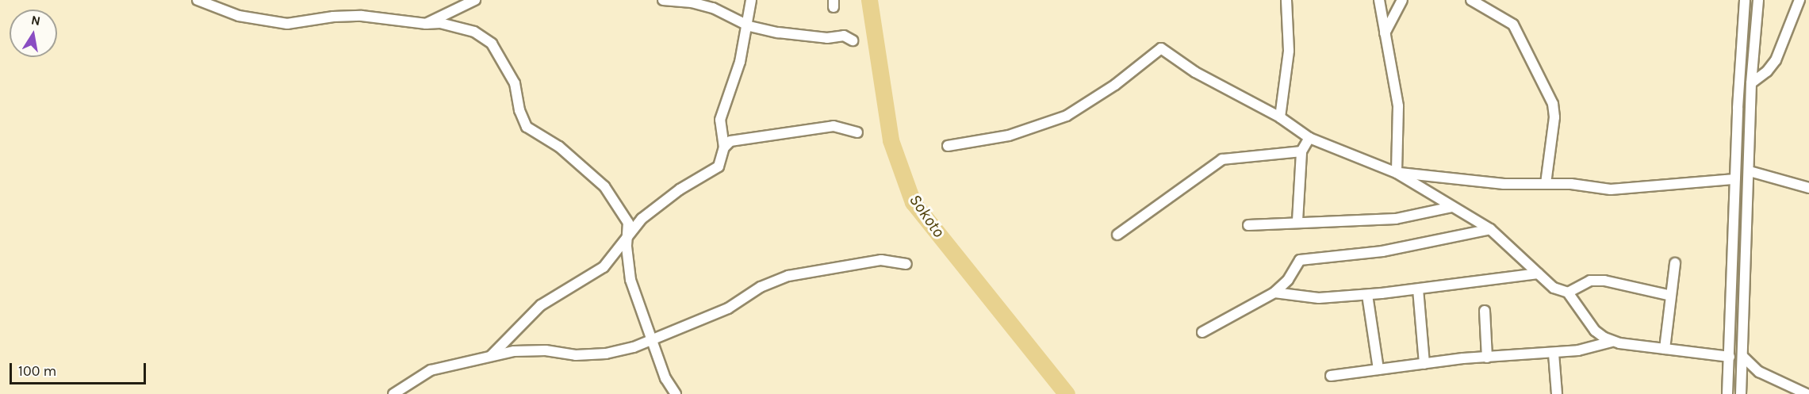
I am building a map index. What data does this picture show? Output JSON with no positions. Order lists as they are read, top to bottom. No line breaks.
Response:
{"water":["Sokoto"],"scale_bar":"100 m","north":"top"}
